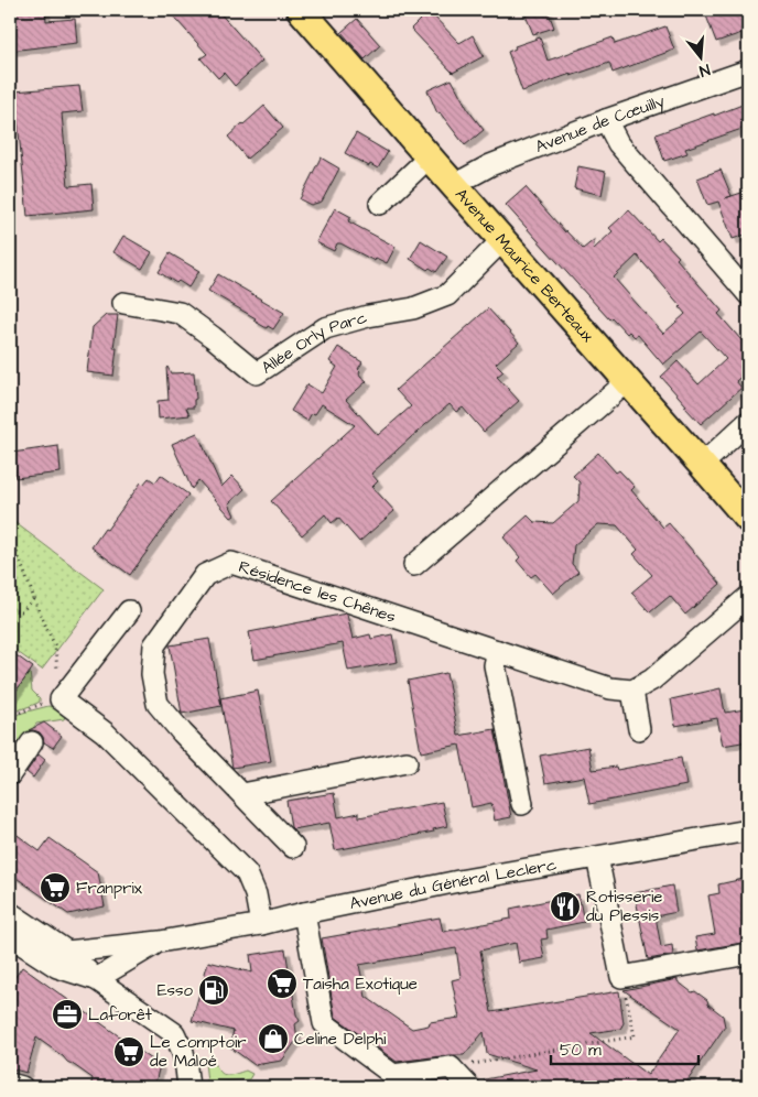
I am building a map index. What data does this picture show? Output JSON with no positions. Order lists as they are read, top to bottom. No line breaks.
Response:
{"streets":{"main road":["Avenue Maurice Berteaux"],"street":["Avenue de Cœuilly","Allée Orly Parc","Résidence les Chênes","Avenue du Général Leclerc"]},"crossings":[["Avenue de Cœuilly","Avenue Maurice Berteaux"],["Avenue Maurice Berteaux","Allée Orly Parc"]],"places":{"supermarket":["Franprix","Taisha Exotique","Le comptoir de Maloé"],"restaurant":["Rotisserie du Plessis"],"fuel station":["Esso"],"office":["Laforêt"],"shop":["Celine Delphi"]},"scale_bar":"50 m","north":"bottom"}
